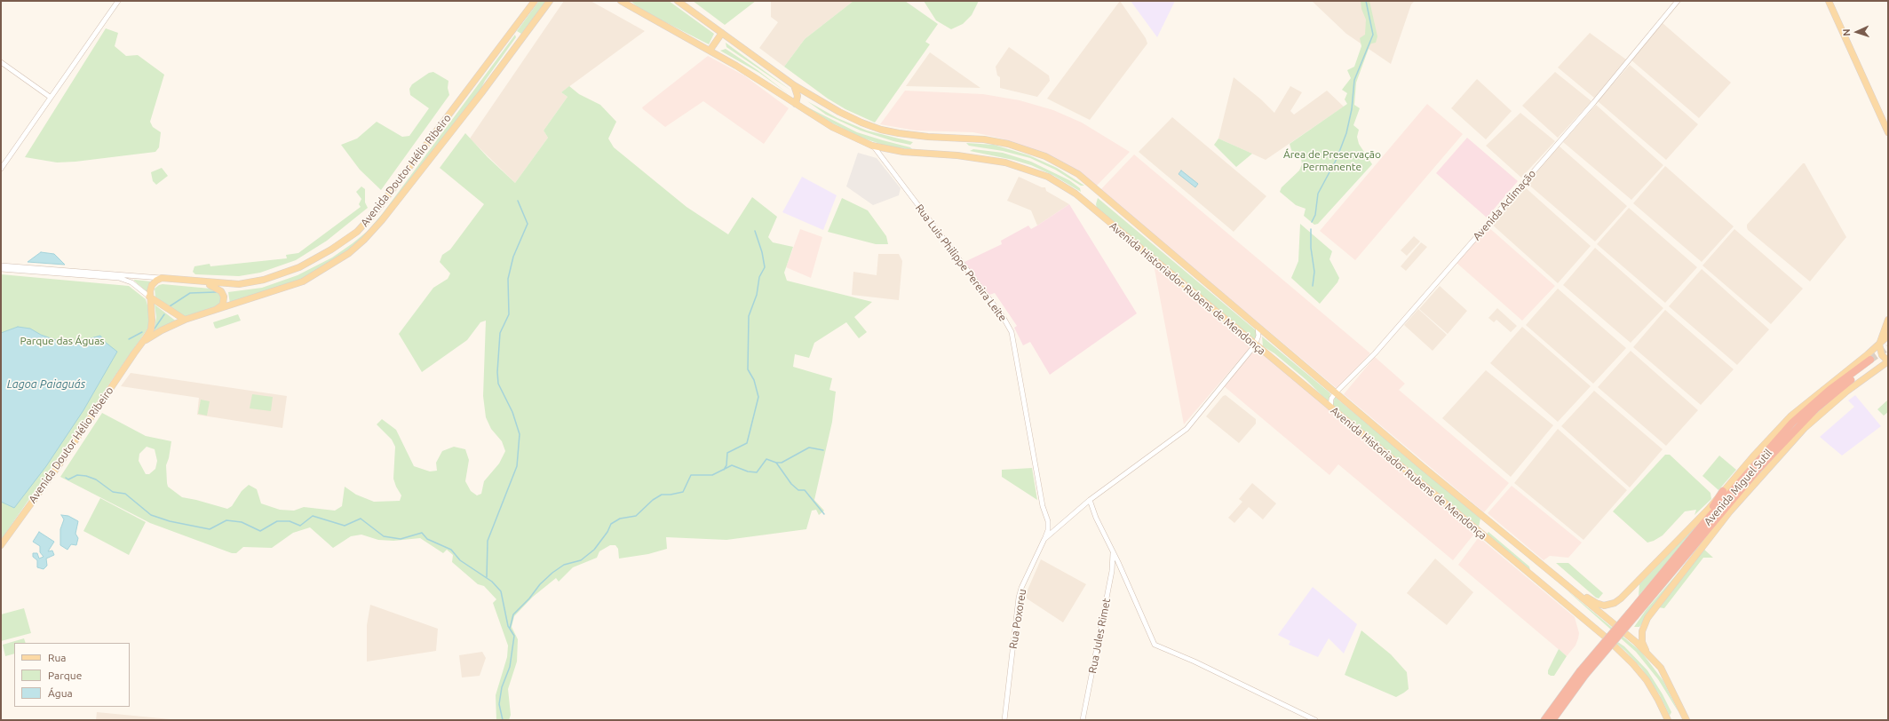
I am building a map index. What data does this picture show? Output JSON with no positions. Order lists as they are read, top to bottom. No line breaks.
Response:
{"streets":{"highway":["Avenida Miguel Sutil"],"main road":["Avenida Doutor Hélio Ribeiro","Avenida Historiador Rubens de Mendonça"],"street":["Avenida Aclimação","Rua Luis Philippe Pereira Leite","Rua Poxoreu","Rua Jules Rimet"]},"crossings":[["Avenida Aclimação","Avenida Historiador Rubens de Mendonça"],["Rua Luis Philippe Pereira Leite","Avenida Historiador Rubens de Mendonça"],["Rua Luis Philippe Pereira Leite","Rua Poxoreu"],["Avenida Historiador Rubens de Mendonça","Avenida Miguel Sutil"],["Avenida Historiador Rubens de Mendonça","Rua Poxoreu"]],"water":["Lagoa Paiaguás"],"parks":["Área de Preservação Permanente","Parque das Águas"],"legend":["Rua","Parque","Água"],"north":"left"}
